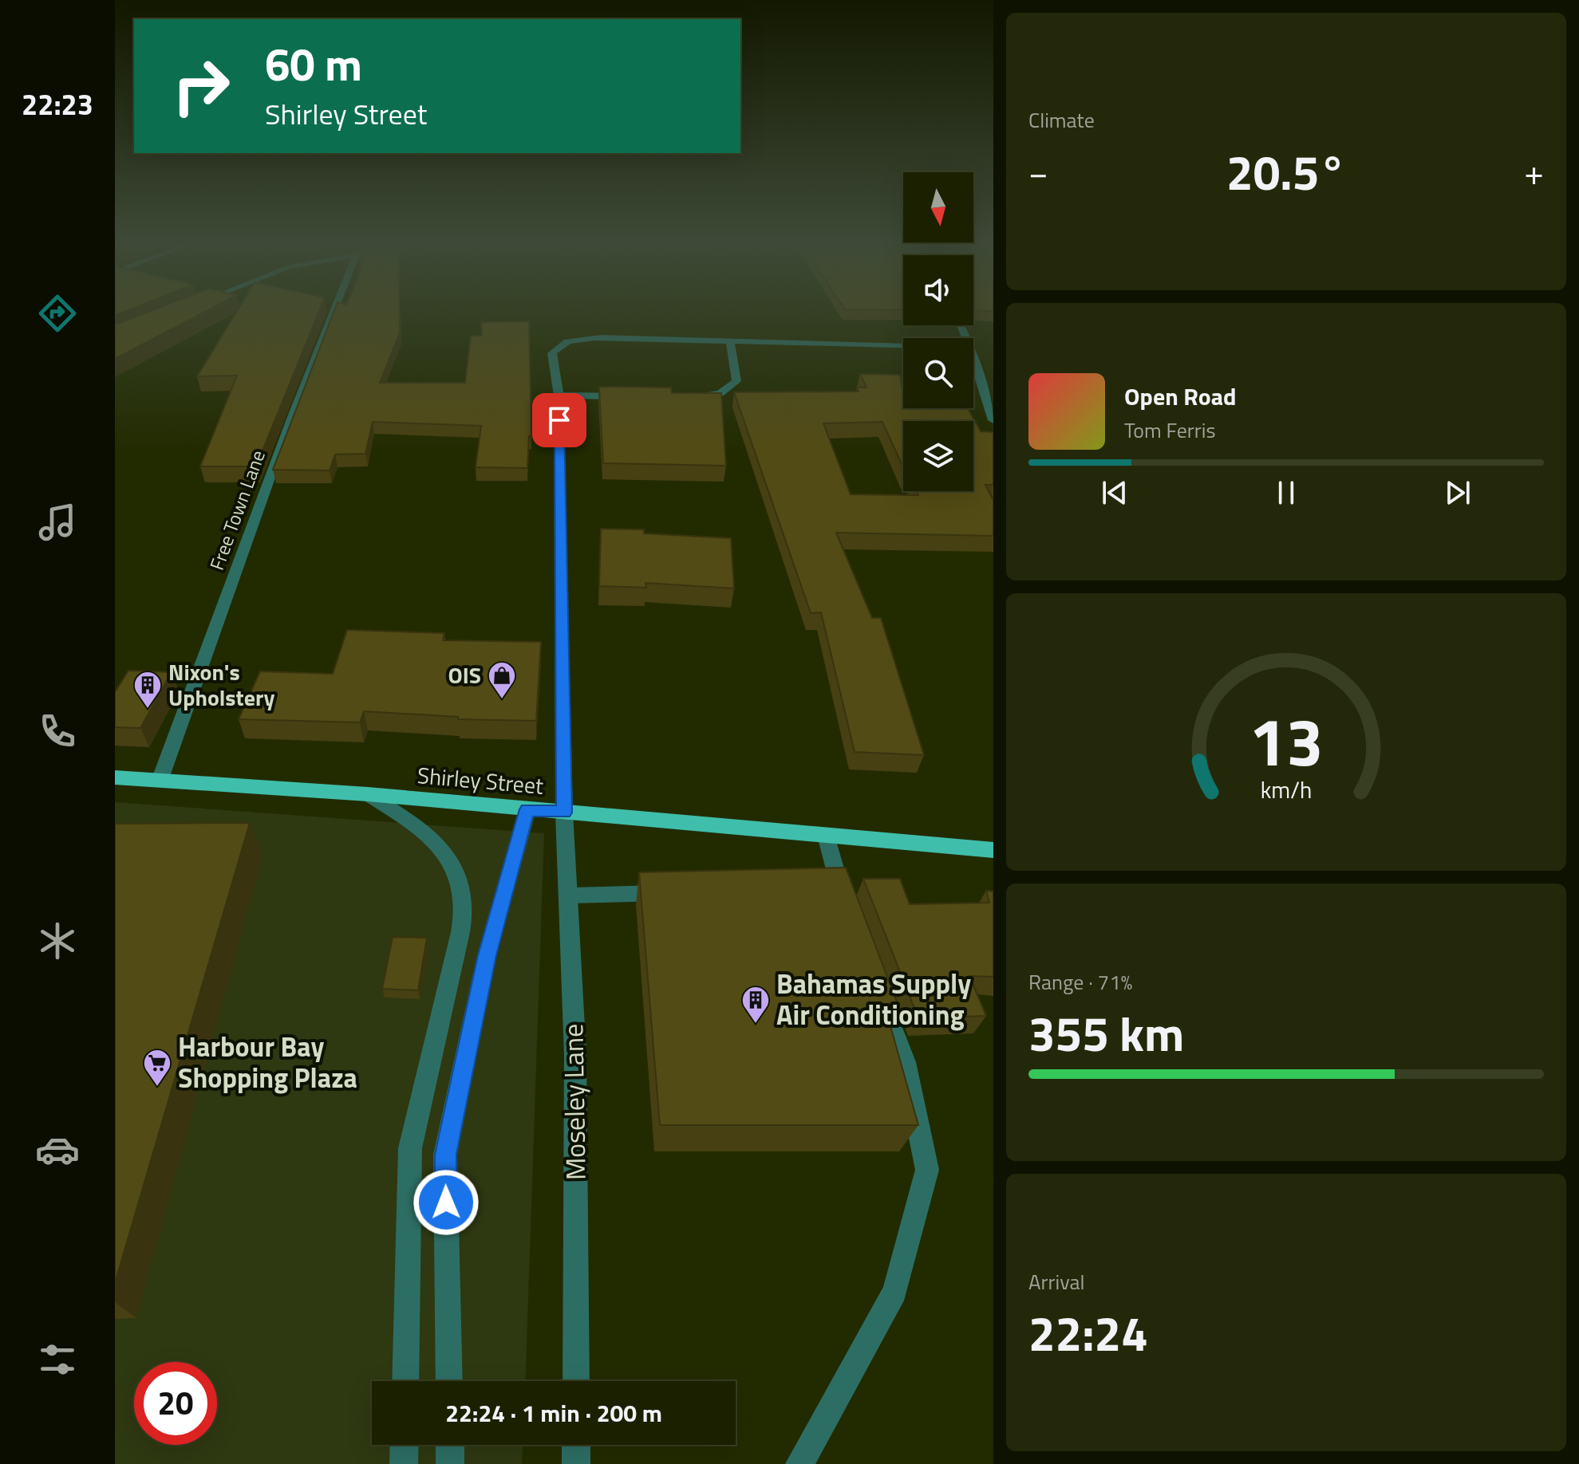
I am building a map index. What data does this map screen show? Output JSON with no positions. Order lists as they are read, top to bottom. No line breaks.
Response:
{"streets":{"highway":["Shirley Street"],"street":["Free Town Lane","Moseley Lane"]},"crossings":[["Free Town Lane","Shirley Street"],["Shirley Street","Moseley Lane"]],"places":{"shop":["OIS"],"building":["Nixon's Upholstery","Bahamas Supply Air Conditioning"],"supermarket":["Harbour Bay Shopping Plaza"]},"north":"bottom","page":{"tabs":"22:23","tile":["Climate",["Range · 71%","355 km"],["Arrival","22:24"]],"turn":["60 m","Shirley Street"],"heat":["−","20.5°","+"],"song":["Open Road","Tom Ferris"],"limit":"20","trip":"22:24 · 1 min · 200 m","gauge":["13","km/h"]}}
